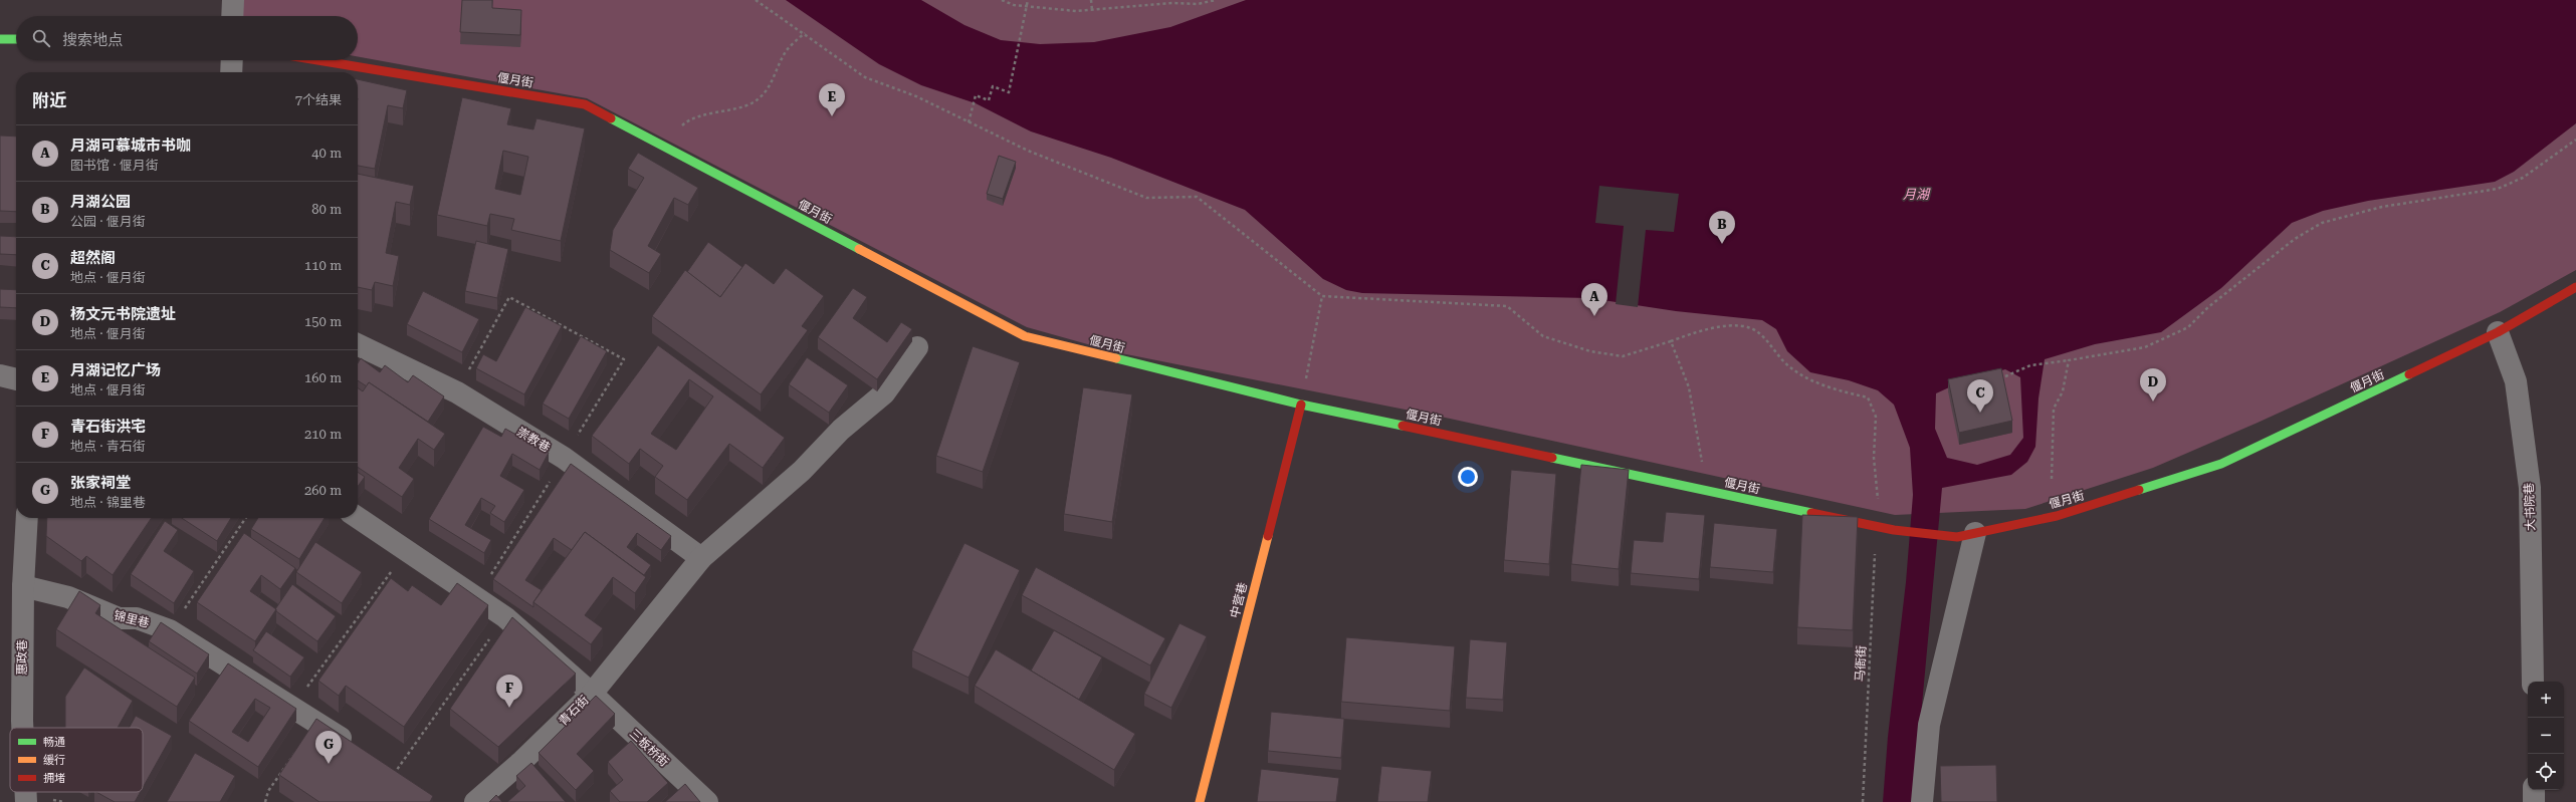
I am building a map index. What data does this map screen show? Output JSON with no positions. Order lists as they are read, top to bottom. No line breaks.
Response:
{"streets":{"street":["偃月街","崇教巷","大书院巷","中营巷","锦里巷","惠政巷","青石街","三板桥街"],"path":["马衙街"]},"crossings":[["偃月街","大书院巷"],["偃月街","中营巷"],["偃月街","马衙街"],["锦里巷","惠政巷"],["青石街","三板桥街"]],"water":["月湖"],"legend":["畅通","缓行","拥堵"],"page":{"search":"搜索地点","heading":["附近","7个结果"],"pins":["E","B","A","D","C","F","G"],"list":[{"mark":"A","name":"月湖可慕城市书咖","note":"图书馆 · 偃月街","value":"40 m"},{"mark":"B","name":"月湖公园","note":"公园 · 偃月街","value":"80 m"},{"mark":"C","name":"超然阁","note":"地点 · 偃月街","value":"110 m"},{"mark":"D","name":"杨文元书院遗址","note":"地点 · 偃月街","value":"150 m"},{"mark":"E","name":"月湖记忆广场","note":"地点 · 偃月街","value":"160 m"},{"mark":"F","name":"青石街洪宅","note":"地点 · 青石街","value":"210 m"},{"mark":"G","name":"张家祠堂","note":"地点 · 锦里巷","value":"260 m"}],"map_buttons":["+","−"]}}
